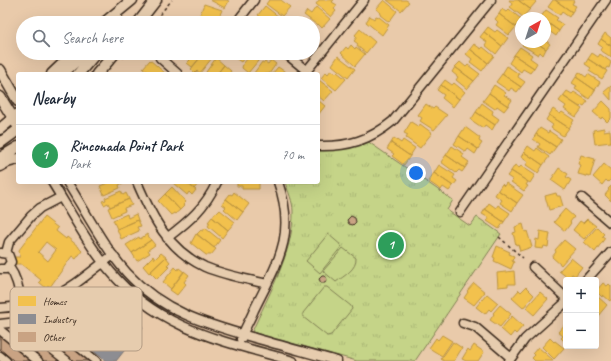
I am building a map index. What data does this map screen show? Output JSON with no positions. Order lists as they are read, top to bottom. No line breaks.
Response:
{"legend":["Homes","Industry","Other"],"north":"top right","page":{"search":"Search here","heading":"Nearby","list":[{"mark":"1","name":"Rinconada Point Park","note":"Park","value":"70 m"}],"pins":"1","map_buttons":["+","−"]}}
